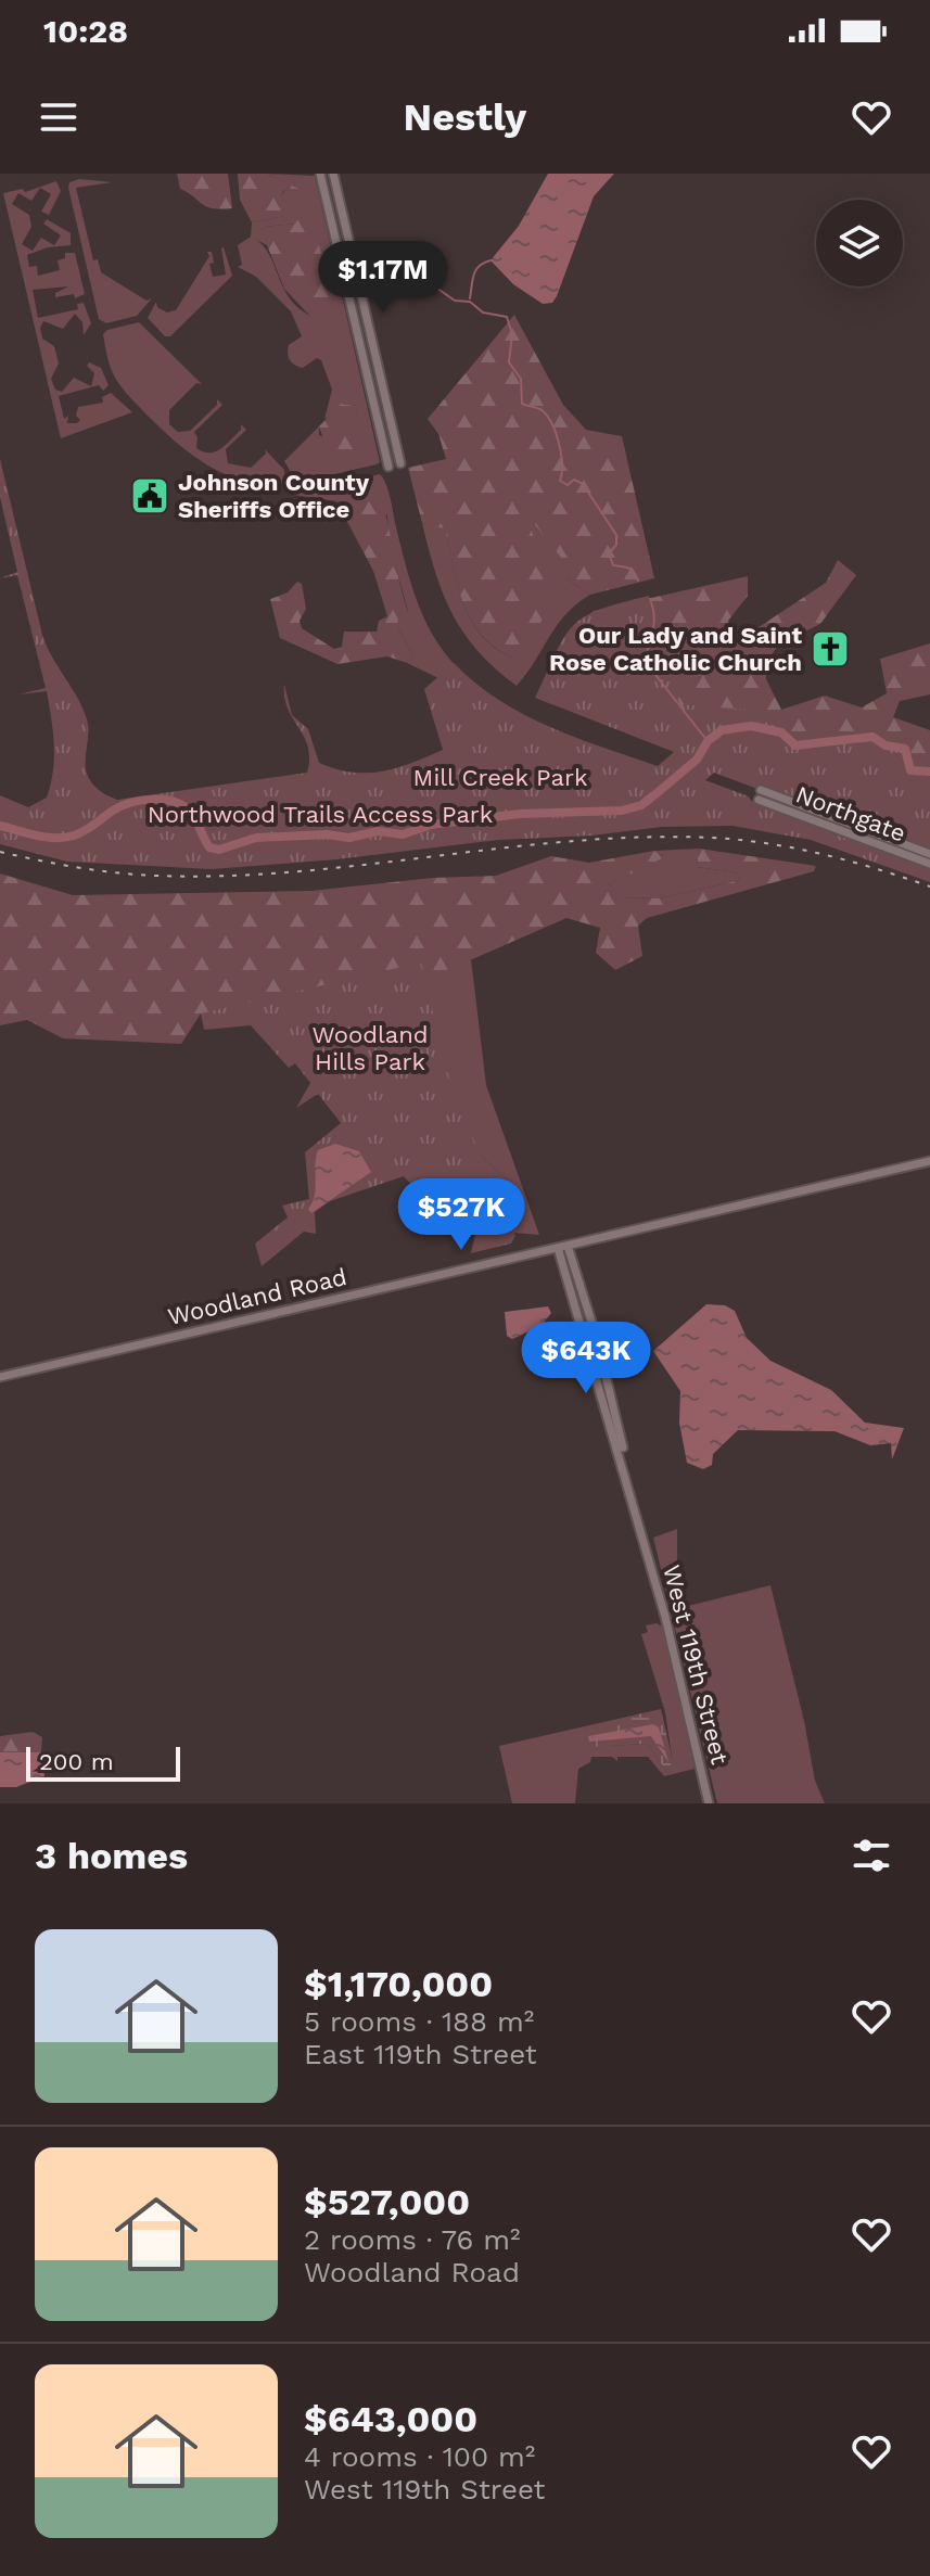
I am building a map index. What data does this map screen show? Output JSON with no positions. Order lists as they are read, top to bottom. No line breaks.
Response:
{"streets":{"main road":["Northgate","Woodland Road","West 119th Street"]},"crossings":[["Woodland Road","West 119th Street"]],"parks":["Mill Creek Park","Northwood Trails Access Park","Woodland Hills Park"],"places":{"public building":["Johnson County Sheriffs Office"],"church":["Our Lady and Saint Rose Catholic Church"]},"scale_bar":"200 m","page":{"status":"10:28","header":"Nestly","price":["$1.17M","$527K","$643K"],"scale":"200 m","heading":"3 homes","list":[{"name":"$1,170,000","note":"5 rooms · 188 m² · East 119th Street"},{"name":"$527,000","note":"2 rooms · 76 m² · Woodland Road"},{"name":"$643,000","note":"4 rooms · 100 m² · West 119th Street"}]}}
